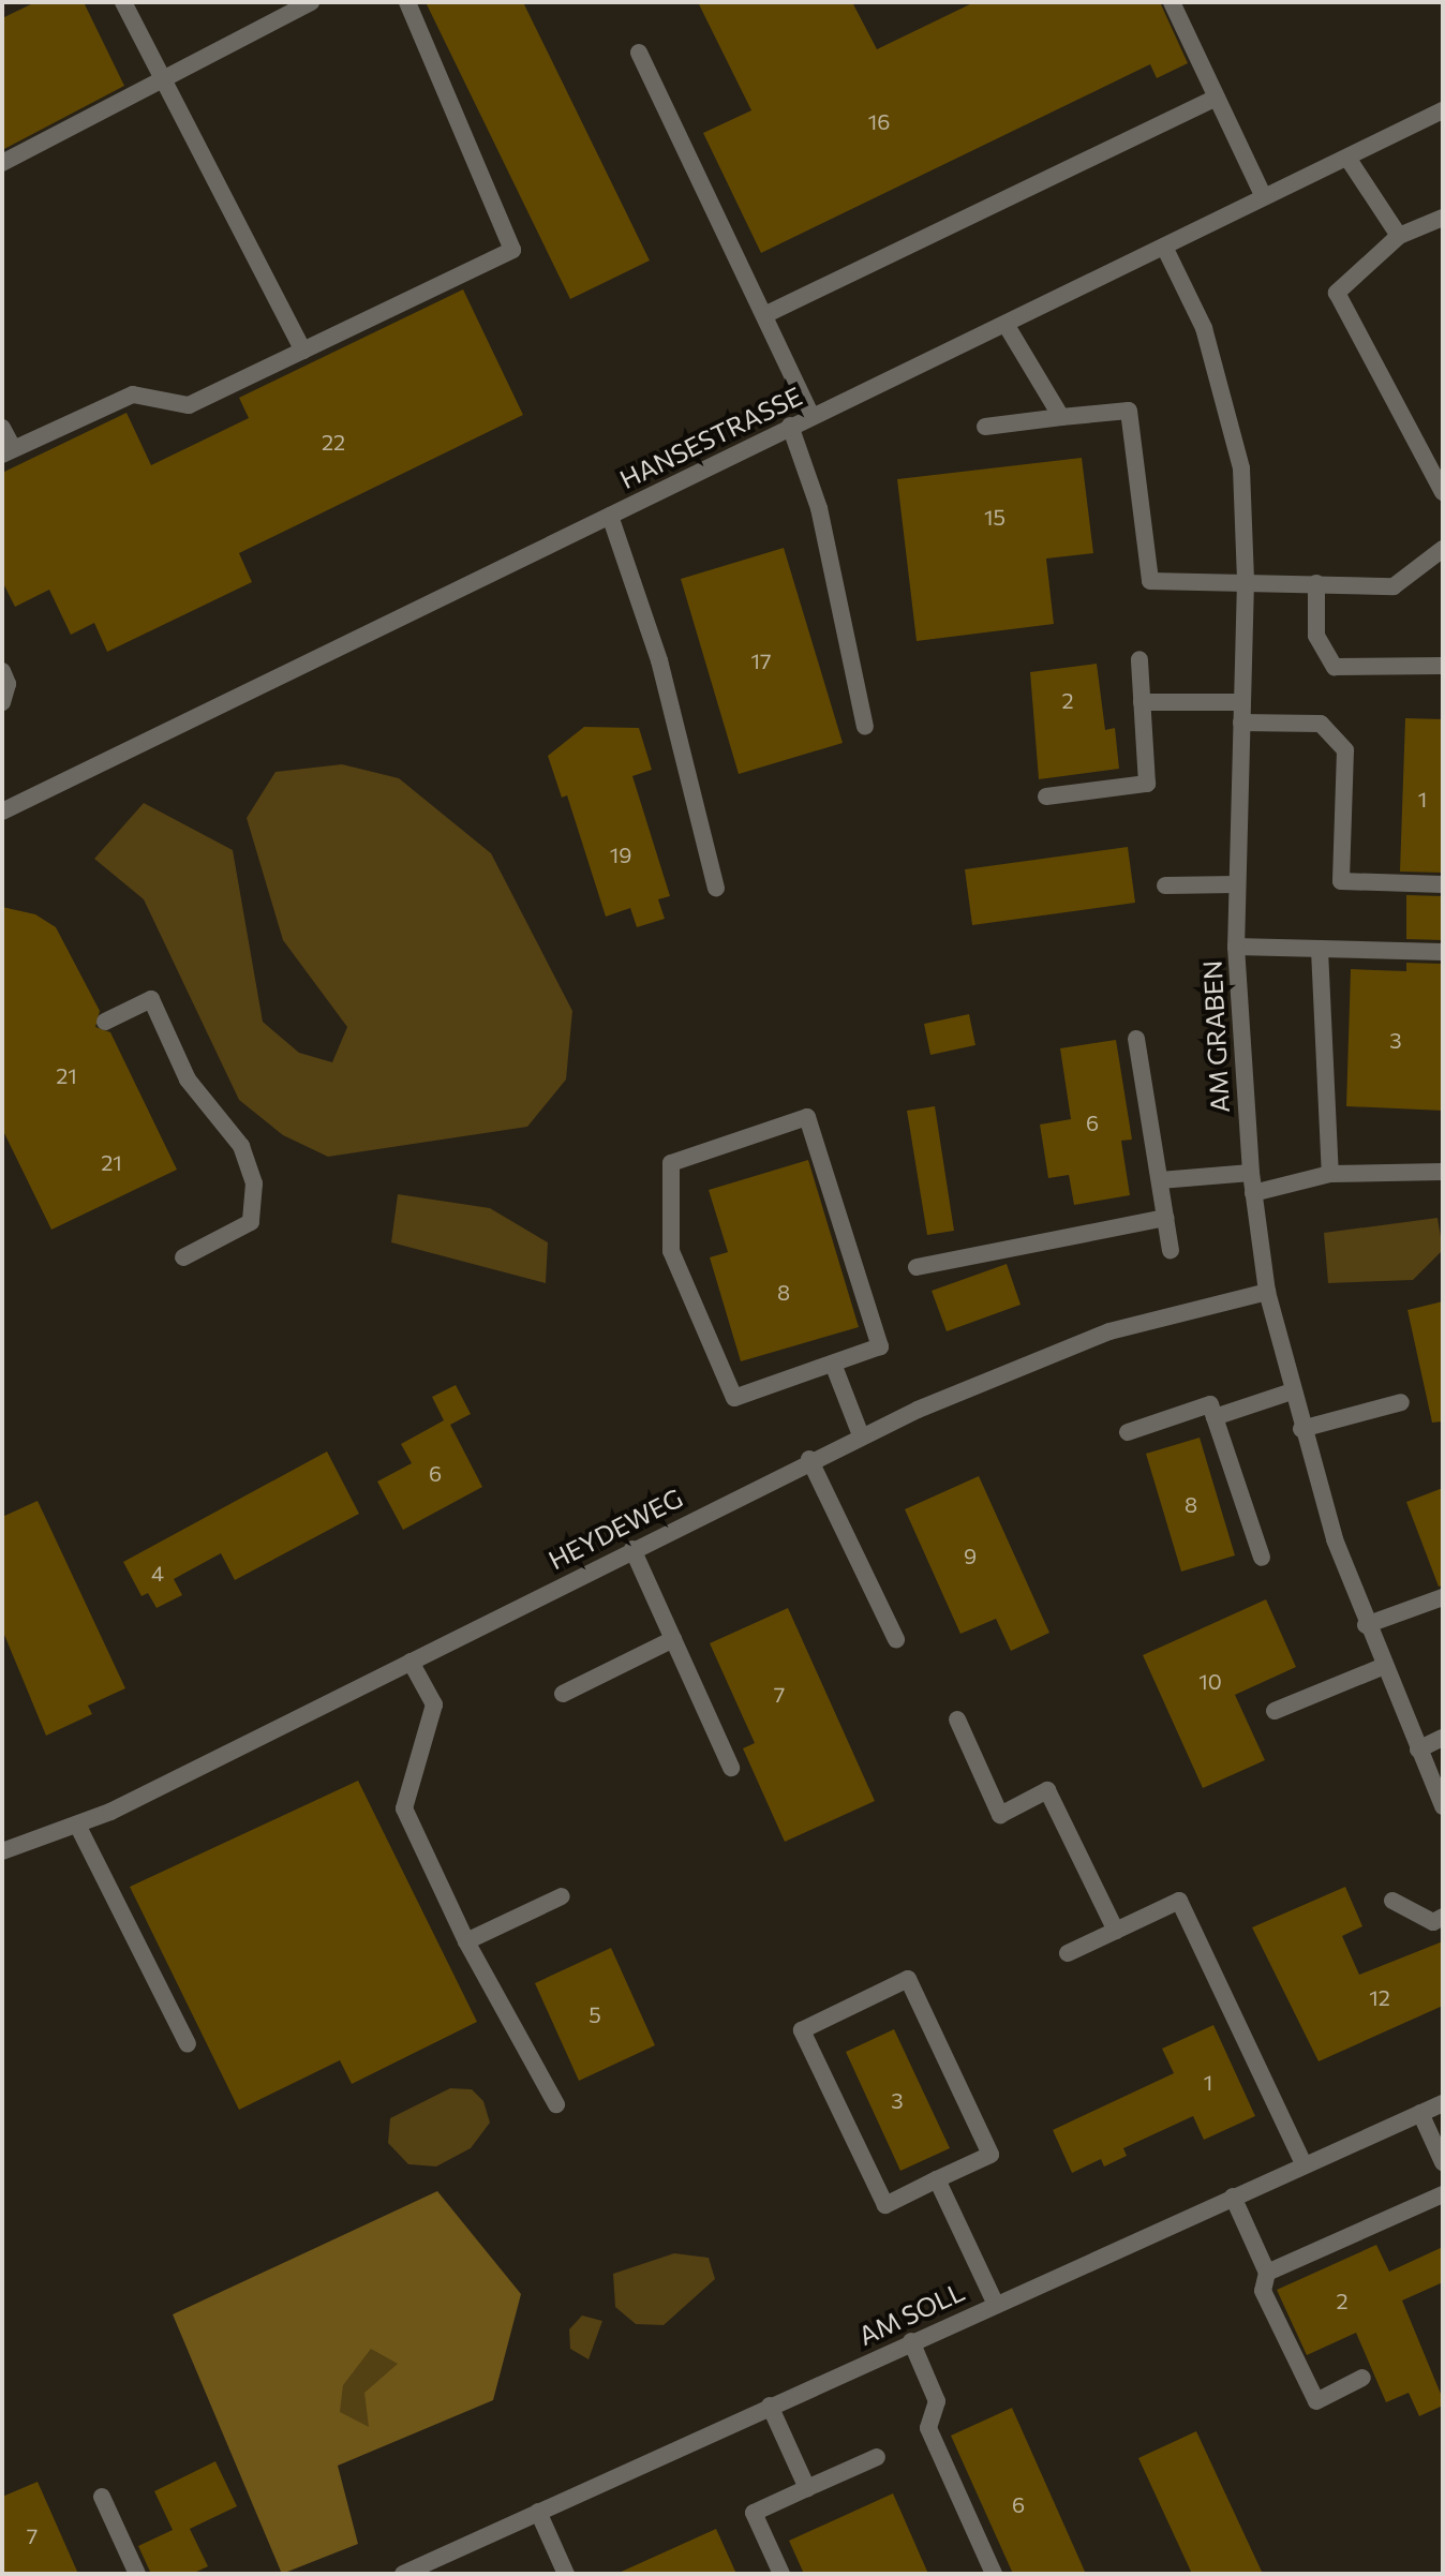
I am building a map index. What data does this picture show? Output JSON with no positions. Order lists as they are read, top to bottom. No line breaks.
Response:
{"streets":{"street":["HANSESTRASSE","AM GRABEN","HEYDEWEG","AM SOLL"]},"crossings":[["HANSESTRASSE","AM GRABEN"],["AM GRABEN","HEYDEWEG"]],"house_numbers":["16","22","15","17","2","1","19","3","21","6","21","8","6","8","9","4","10","7","12","5","1","3","2","6","7"]}
